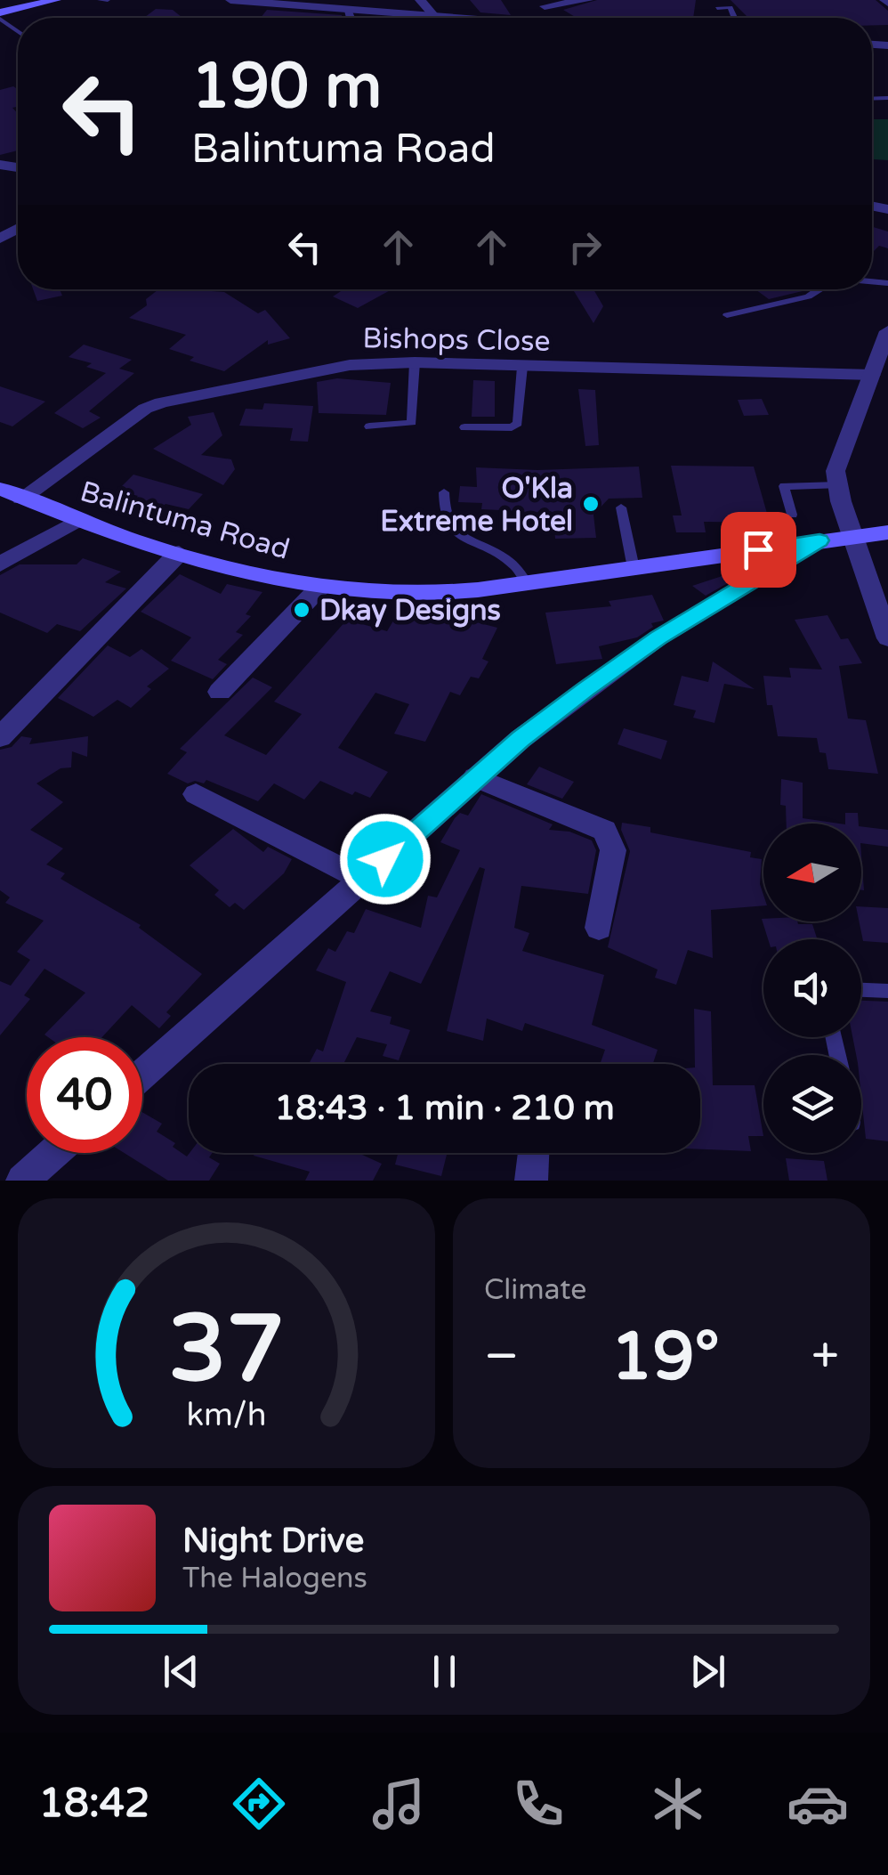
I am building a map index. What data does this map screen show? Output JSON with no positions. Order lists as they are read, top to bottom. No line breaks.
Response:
{"streets":{"main road":["Balintuma Road"],"street":["Bishops Close"]},"crossings":[["Bishops Close","Balintuma Road"]],"places":["O'Kla Extreme Hotel","Dkay Designs"],"north":"left","page":{"turn":["190 m","Balintuma Road"],"limit":"40","trip":"18:43 · 1 min · 210 m","tile":"Climate","heat":["−","19°","+"],"song":["Night Drive","The Halogens"],"tabs":"18:42","gauge":["37","km/h"]}}
